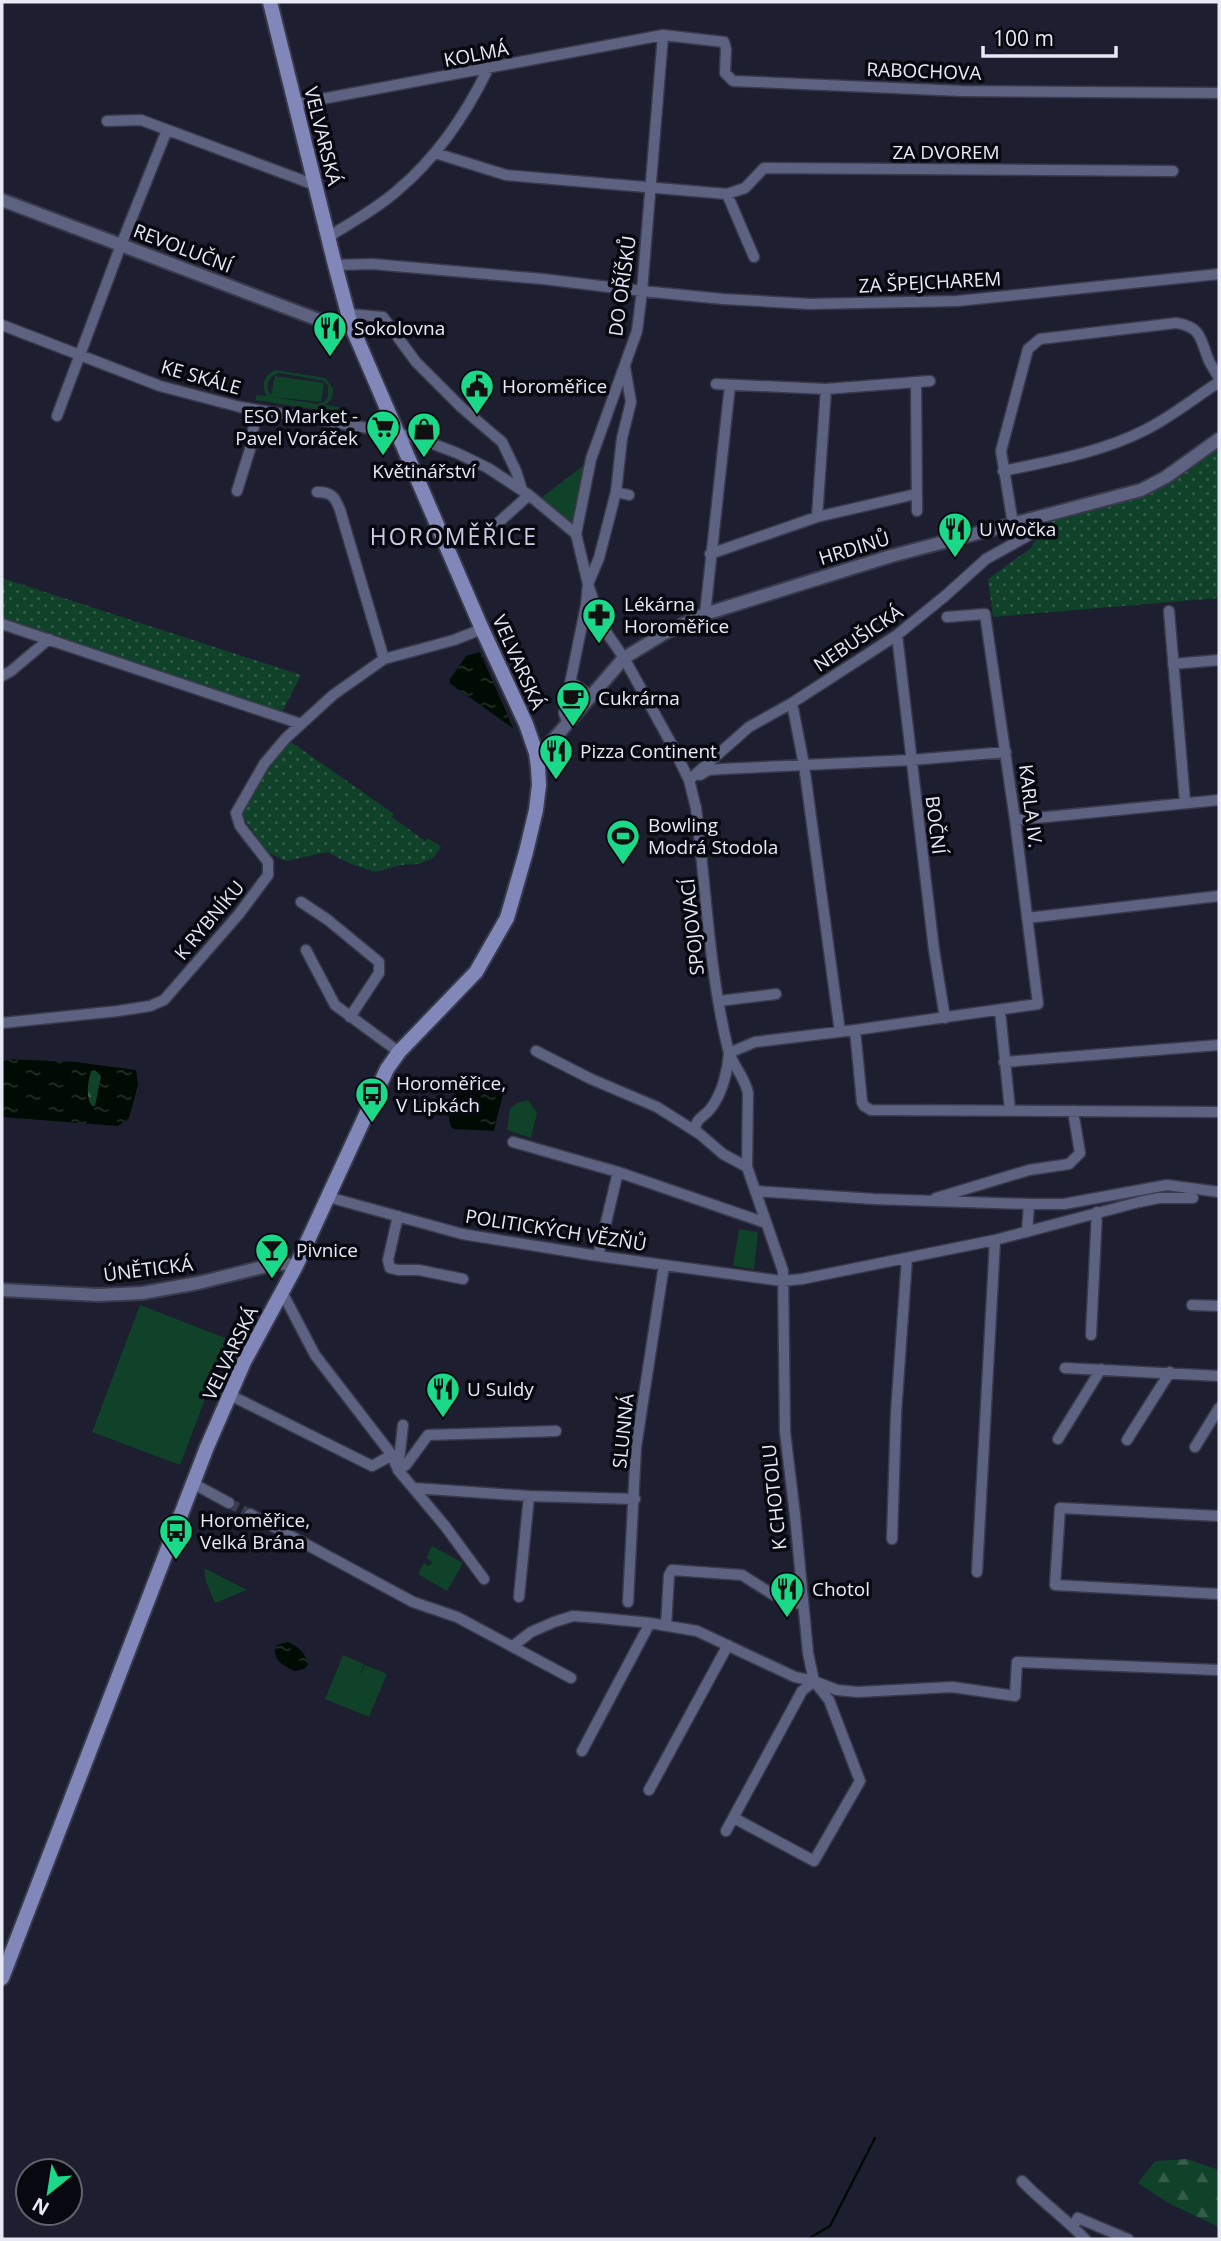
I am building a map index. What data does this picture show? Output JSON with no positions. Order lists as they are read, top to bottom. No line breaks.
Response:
{"streets":{"main road":["VELVARSKÁ"],"street":["KOLMÁ","RABOCHOVA","ZA DVOREM","REVOLUČNÍ","ZA ŠPEJCHAREM","DO OŘÍŠKŮ","KE SKÁLE","HRDINŮ","NEBUŠICKÁ","KARLA IV.","BOČNÍ","K RYBNÍKU","SPOJOVACÍ","POLITICKÝCH VĚZŇŮ","ÚNĚTICKÁ","SLUNNÁ","K CHOTOLU"]},"crossings":[["KOLMÁ","RABOCHOVA"],["KOLMÁ","VELVARSKÁ"],["KOLMÁ","DO OŘÍŠKŮ"],["RABOCHOVA","DO OŘÍŠKŮ"],["VELVARSKÁ","REVOLUČNÍ"],["VELVARSKÁ","ZA ŠPEJCHAREM"],["VELVARSKÁ","KE SKÁLE"],["VELVARSKÁ","HRDINŮ"],["VELVARSKÁ","K RYBNÍKU"],["VELVARSKÁ","POLITICKÝCH VĚZŇŮ"],["VELVARSKÁ","ÚNĚTICKÁ"],["ZA ŠPEJCHAREM","DO OŘÍŠKŮ"],["DO OŘÍŠKŮ","KE SKÁLE"],["HRDINŮ","NEBUŠICKÁ"],["HRDINŮ","SPOJOVACÍ"],["NEBUŠICKÁ","BOČNÍ"],["NEBUŠICKÁ","SPOJOVACÍ"],["SPOJOVACÍ","POLITICKÝCH VĚZŇŮ"],["SPOJOVACÍ","K CHOTOLU"],["POLITICKÝCH VĚZŇŮ","SLUNNÁ"],["POLITICKÝCH VĚZŇŮ","K CHOTOLU"]],"districts":["HOROMĚŘICE"],"places":{"restaurant":["Sokolovna","U Wočka","Pizza Continent","U Suldy","Chotol"],"public building":["Horoměřice"],"supermarket":["ESO Market - Pavel Voráček"],"shop":["Květinářství"],"pharmacy":["Lékárna Horoměřice"],"cafe":["Cukrárna"],"sports":["Bowling Modrá Stodola"],"bus stop":["Horoměřice, V Lipkách","Horoměřice, Velká Brána"],"bar":["Pivnice"]},"scale_bar":"100 m","north":"bottom left"}
